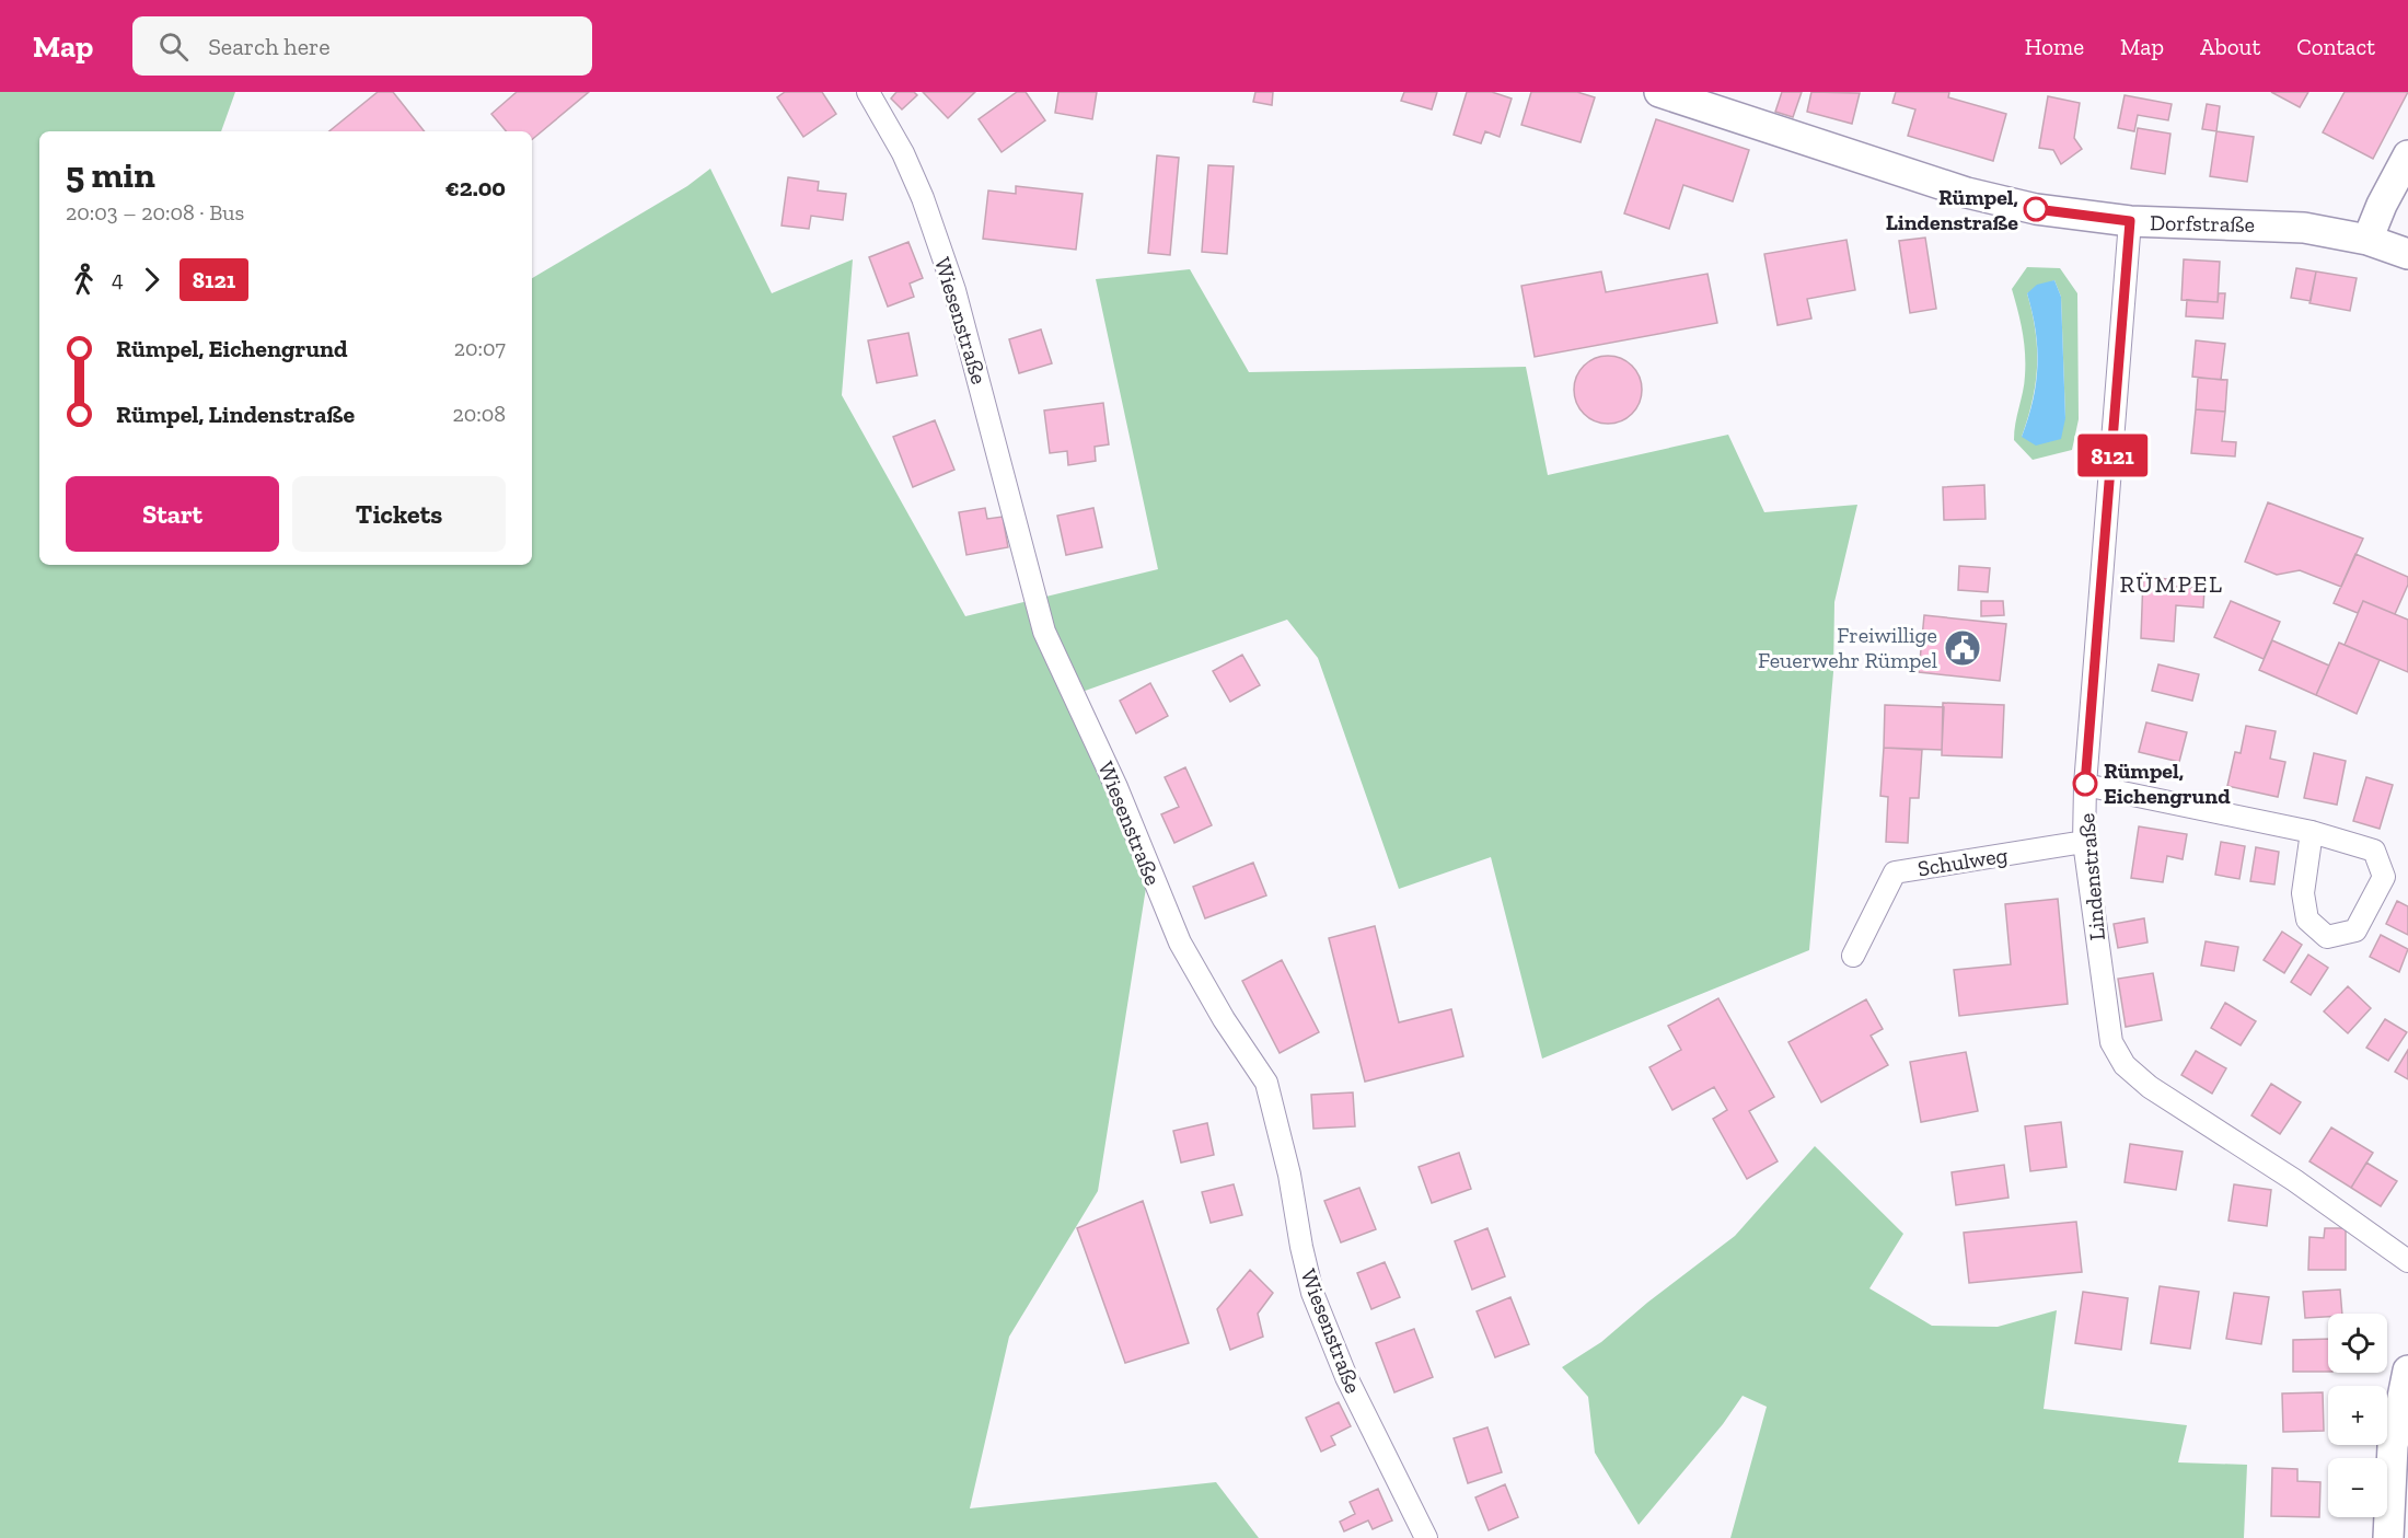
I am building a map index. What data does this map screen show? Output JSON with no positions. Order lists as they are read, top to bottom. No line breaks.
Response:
{"streets":{"street":["Dorfstraße","Wiesenstraße","Schulweg","Lindenstraße"]},"crossings":[["Dorfstraße","Lindenstraße"],["Schulweg","Lindenstraße"]],"districts":["RÜMPEL"],"places":{"other":["Rümpel, Lindenstraße","Rümpel, Eichengrund"],"public building":["Freiwillige Feuerwehr Rümpel"]},"lines":["bus line 8121"],"page":{"header":"Map","search":"Search here","nav":["Home","Map","About","Contact"],"on_map":"8121","heading":["5 min","20:03 – 20:08 · Bus","€2.00"],"legs":["4","8121"],"list":[{"name":"Rümpel, Eichengrund","value":"20:07"},{"name":"Rümpel, Lindenstraße","value":"20:08"}],"buttons":["Start","Tickets"],"map_buttons":["+","−"]}}
